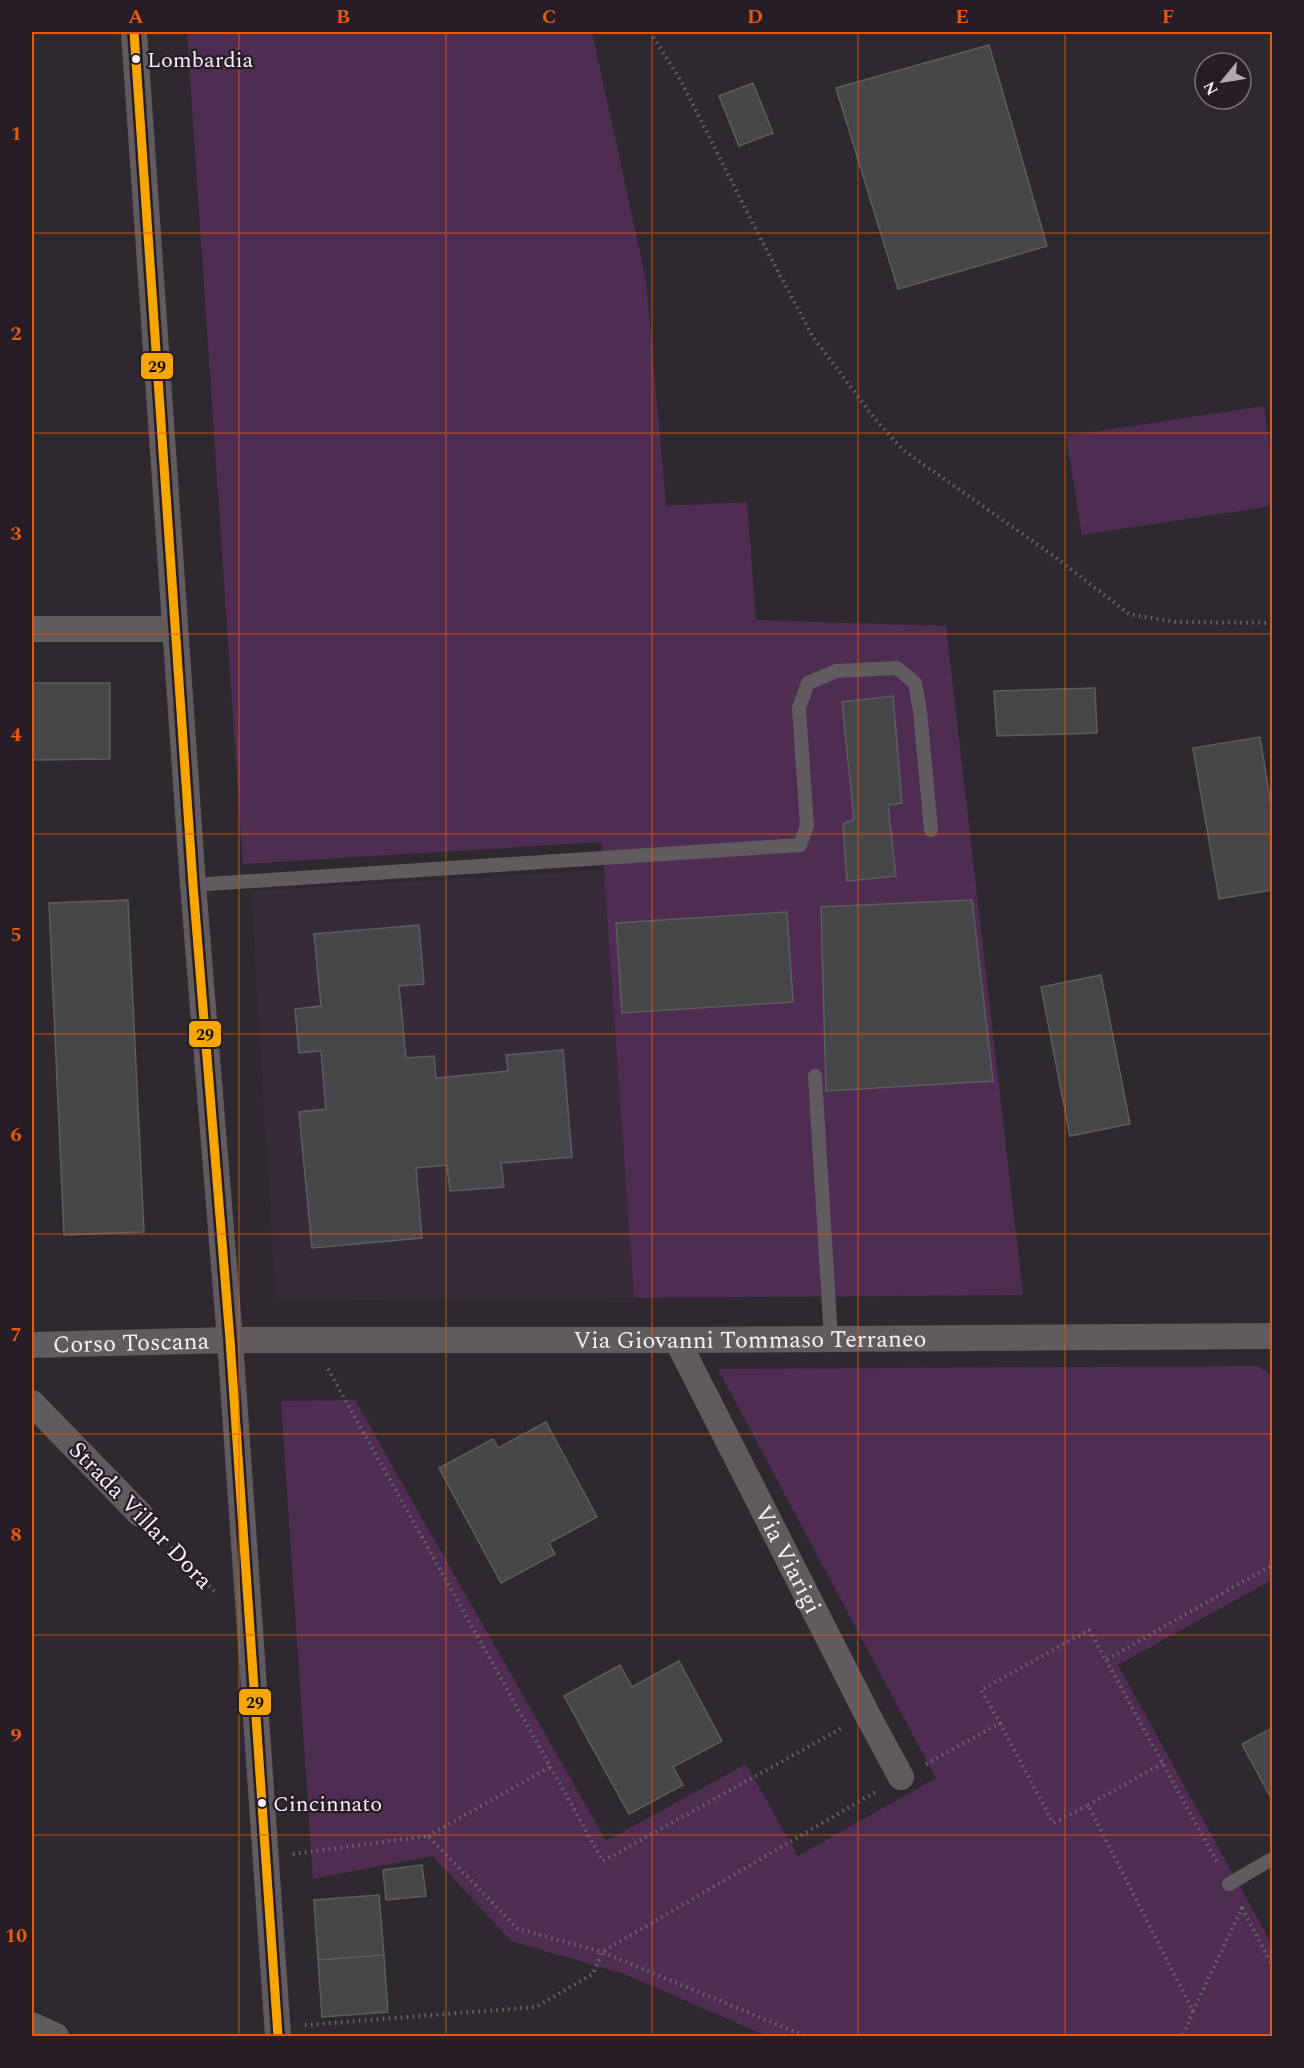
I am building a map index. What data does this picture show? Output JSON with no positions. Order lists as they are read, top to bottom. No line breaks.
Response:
{"streets":{"street":["Via Giovanni Tommaso Terraneo","Corso Toscana","Strada Villar Dora","Via Viarigi"]},"crossings":[["Via Giovanni Tommaso Terraneo","Corso Toscana"],["Via Giovanni Tommaso Terraneo","Via Viarigi"]],"places":["Lombardia","Cincinnato"],"lines":["transit line 29"],"north":"bottom left","grid":{"columns":["A","B","C","D","E","F"],"rows":["1","2","3","4","5","6","7","8","9","10"]}}
